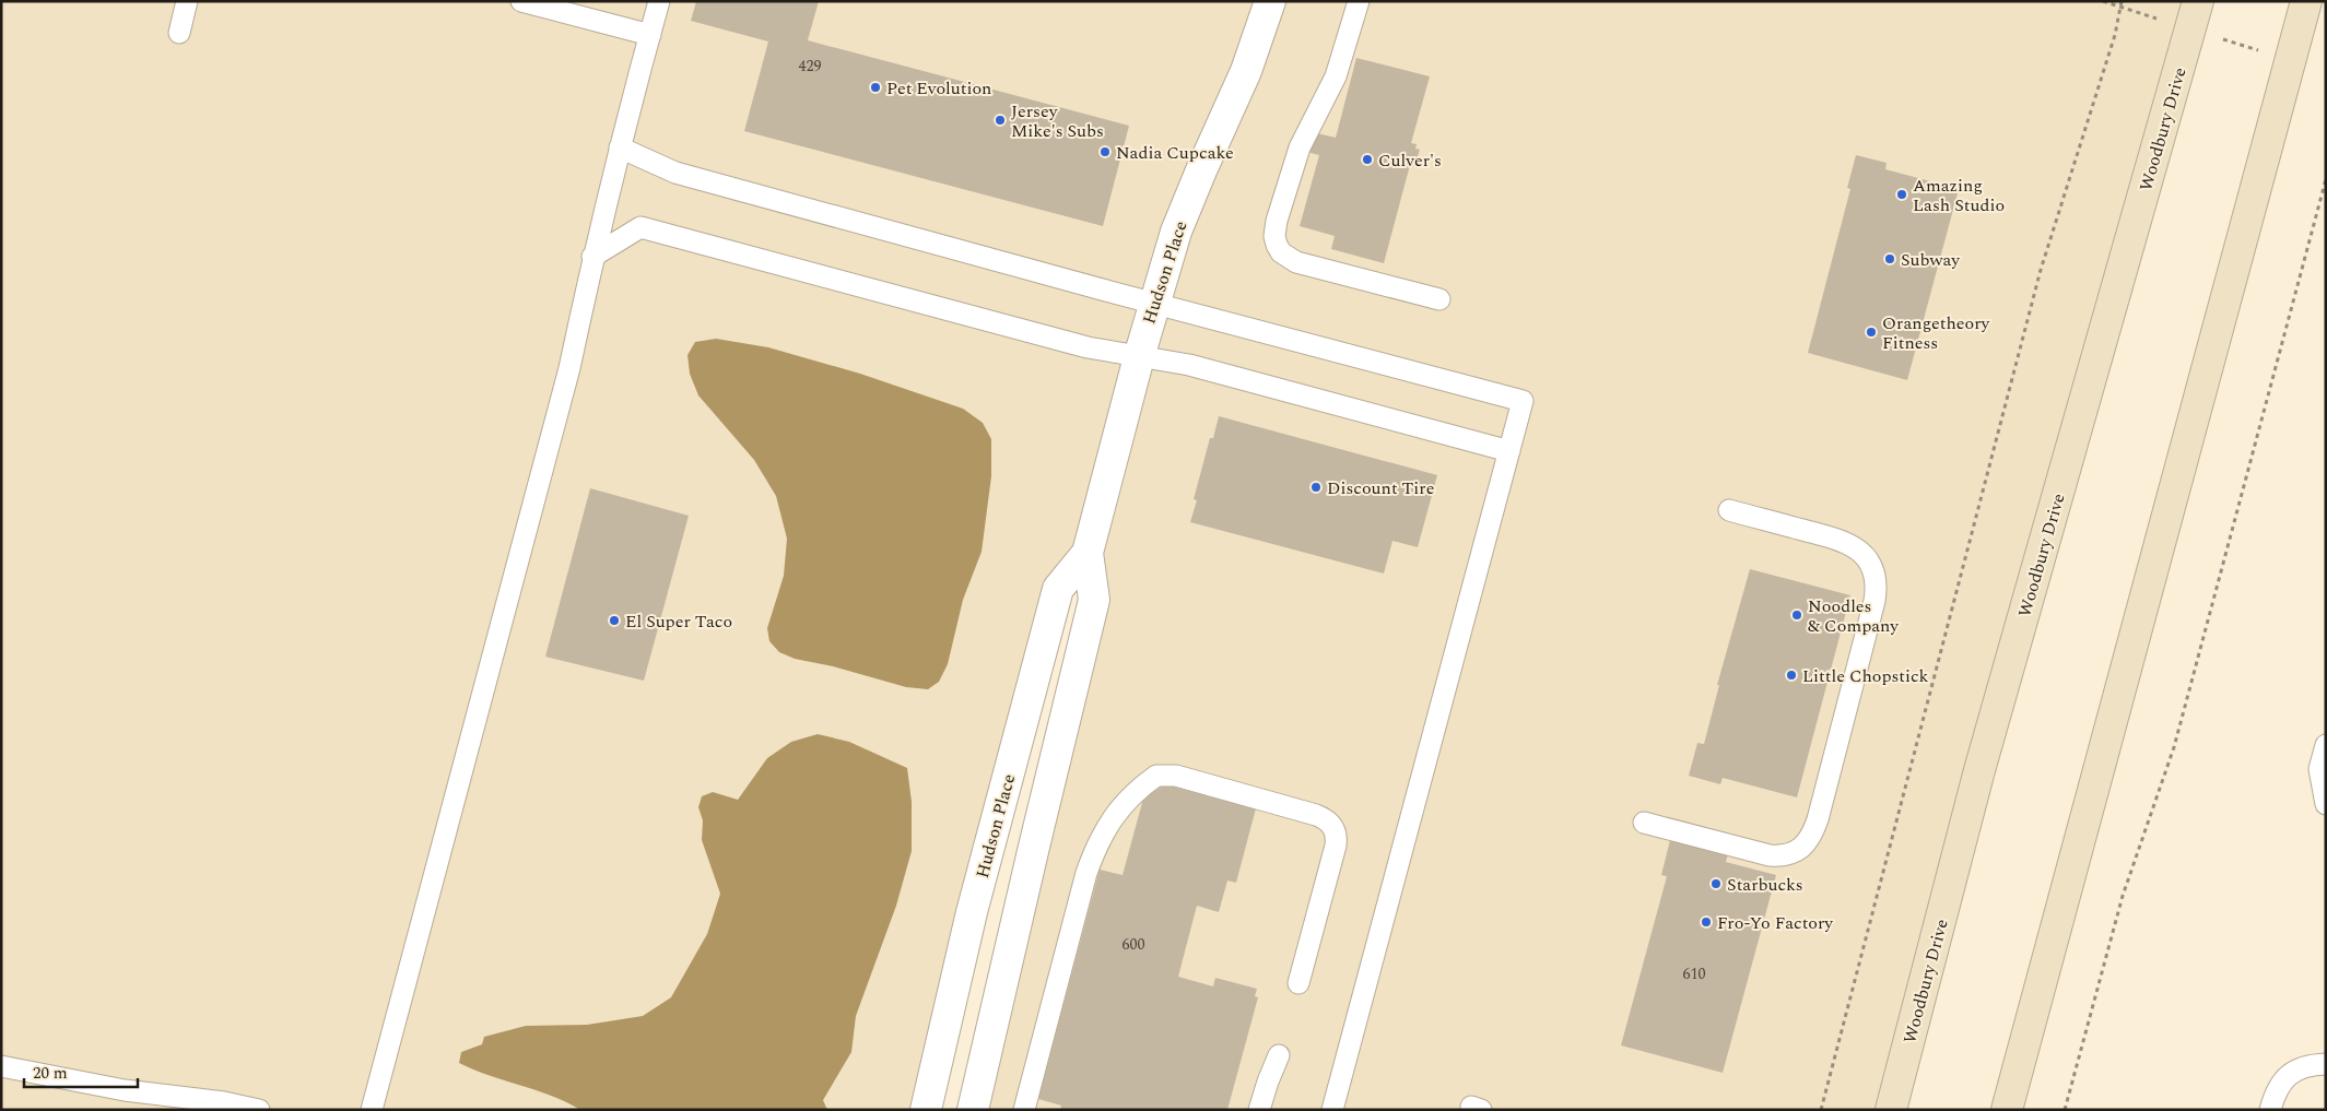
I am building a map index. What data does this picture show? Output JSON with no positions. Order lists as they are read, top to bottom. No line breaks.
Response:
{"streets":{"main road":["Woodbury Drive"],"street":["Hudson Place"]},"places":["Pet Evolution","Jersey Mike's Subs","Nadia Cupcake","Culver's","Amazing Lash Studio","Subway","Orangetheory Fitness","Discount Tire","Noodles & Company","El Super Taco","Little Chopstick","Starbucks","Fro-Yo Factory"],"house_numbers":["429","600","610"],"scale_bar":"20 m"}
